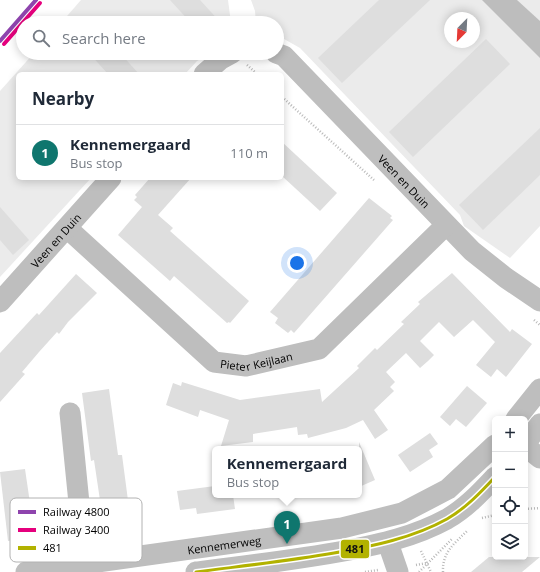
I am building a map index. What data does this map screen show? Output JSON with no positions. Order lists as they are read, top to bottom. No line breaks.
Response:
{"streets":{"street":["Veen en Duin","Pieter Keijlaan","Kennemerweg"]},"crossings":[["Veen en Duin","Pieter Keijlaan"]],"lines":["rail line 4800","rail line 3400","transit line 481"],"legend":["Railway 4800","Railway 3400","481"],"north":"bottom left","page":{"search":"Search here","heading":"Nearby","list":[{"mark":"1","name":"Kennemergaard","note":"Bus stop","value":"110 m"}],"map_buttons":["+","−"],"popup":["Kennemergaard","Bus stop"],"pins":"1"}}
